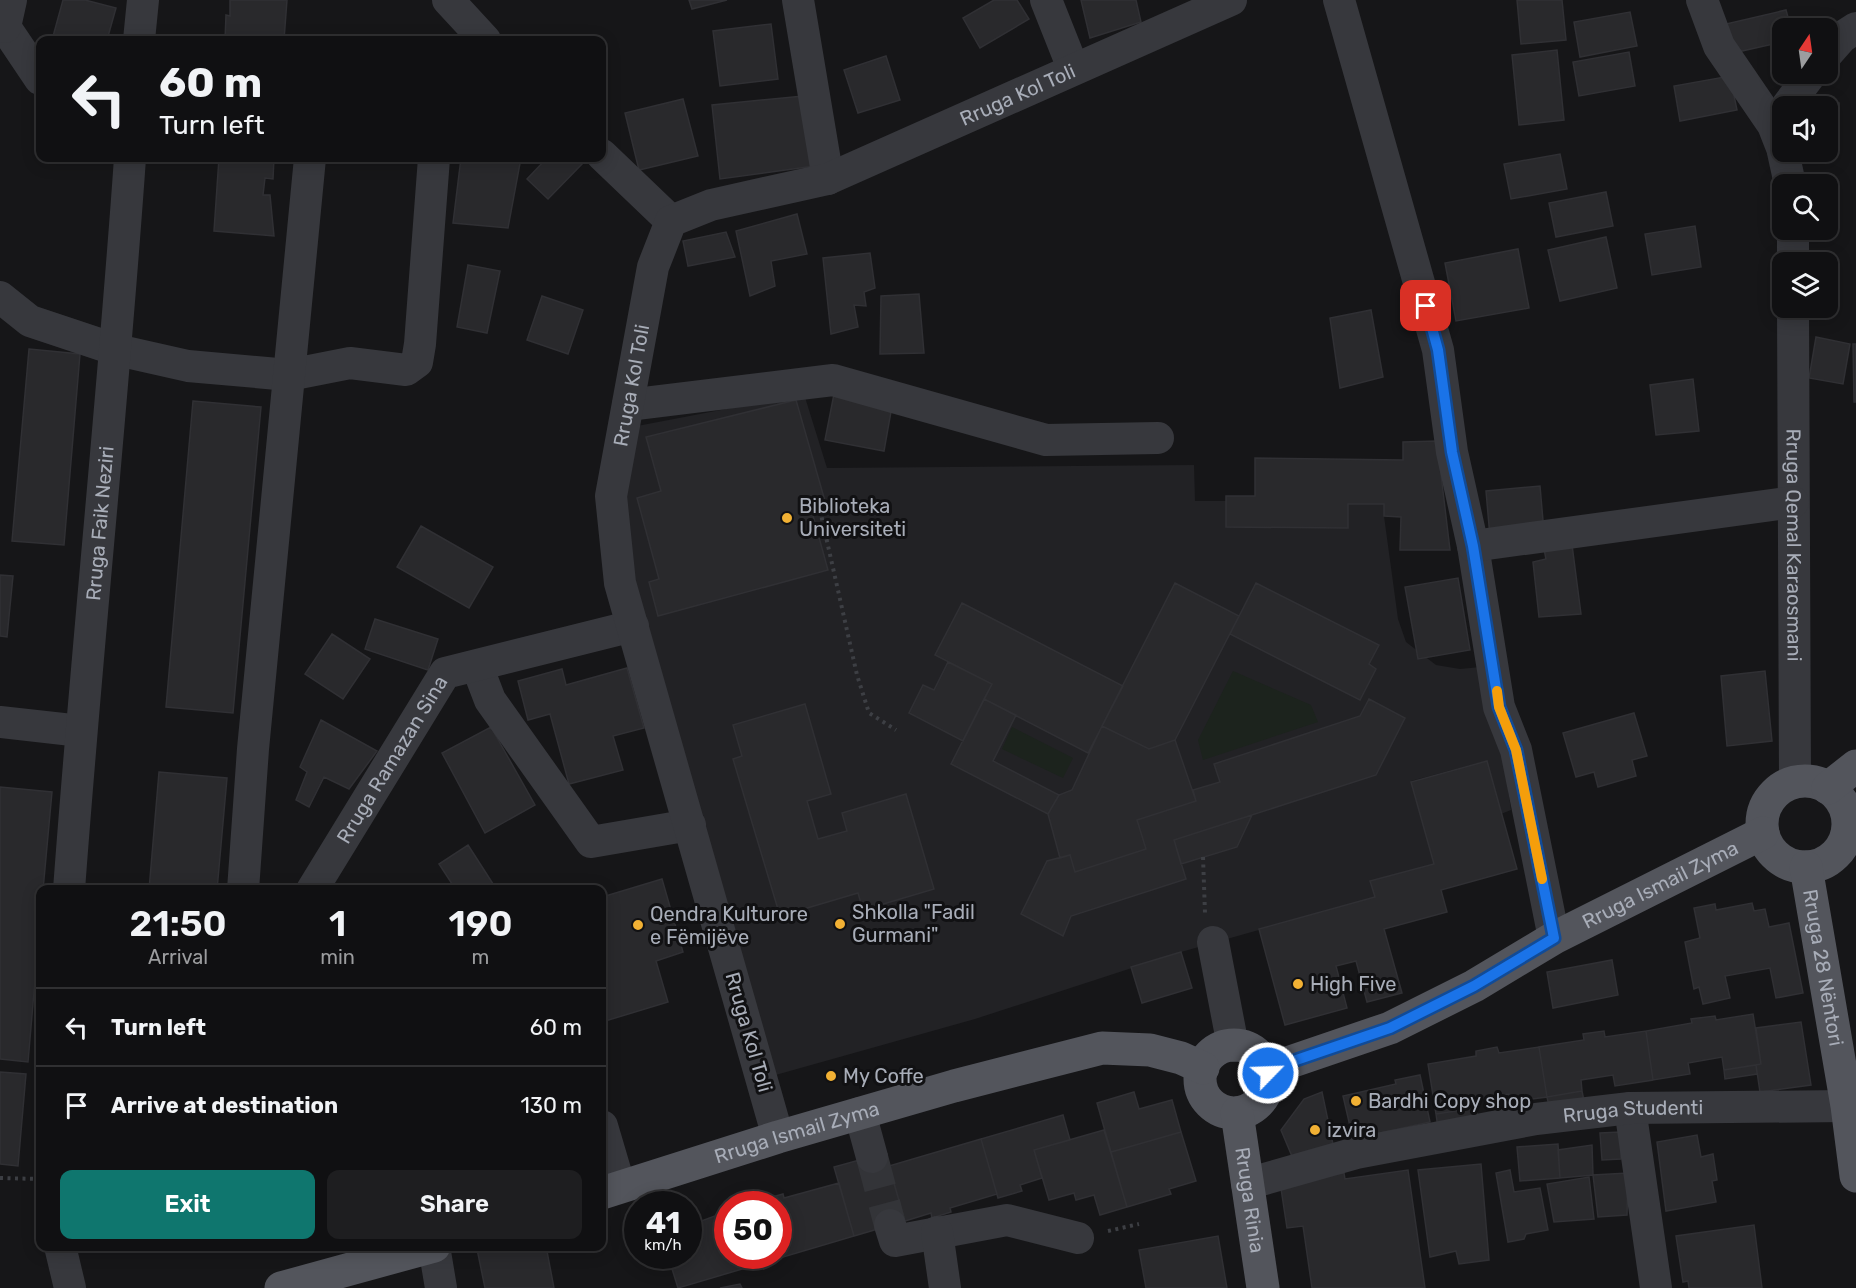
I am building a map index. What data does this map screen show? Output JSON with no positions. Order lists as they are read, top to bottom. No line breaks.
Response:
{"streets":{"main road":["Rruga Ismail Zyma","Rruga 28 Nëntori","Rruga Rinia"],"street":["Rruga Kol Toli","Rruga Faik Neziri","Rruga Qemal Karaosmani","Rruga Ramazan Sina","Rruga Studenti"]},"crossings":[["Rruga Kol Toli","Rruga Ramazan Sina"],["Rruga Kol Toli","Rruga Ismail Zyma"],["Rruga Qemal Karaosmani","Rruga Ismail Zyma"],["Rruga Qemal Karaosmani","Rruga 28 Nëntori"],["Rruga Ismail Zyma","Rruga 28 Nëntori"],["Rruga Ismail Zyma","Rruga Rinia"],["Rruga 28 Nëntori","Rruga Studenti"],["Rruga Studenti","Rruga Rinia"]],"places":["Biblioteka Universiteti","Shkolla \"Fadil Gurmani\"","Qendra Kulturore e Fëmijëve","High Five","My Coffe","Bardhi Copy shop","izvira"],"north":"top","page":{"turn":["60 m","Turn left"],"eta":["21:50","Arrival","1","min","190","m"],"list":[{"name":"Turn left","value":"60 m"},{"name":"Arrive at destination","value":"130 m"}],"buttons":["Exit","Share"],"speed":"41 km/h","limit":"50"}}
